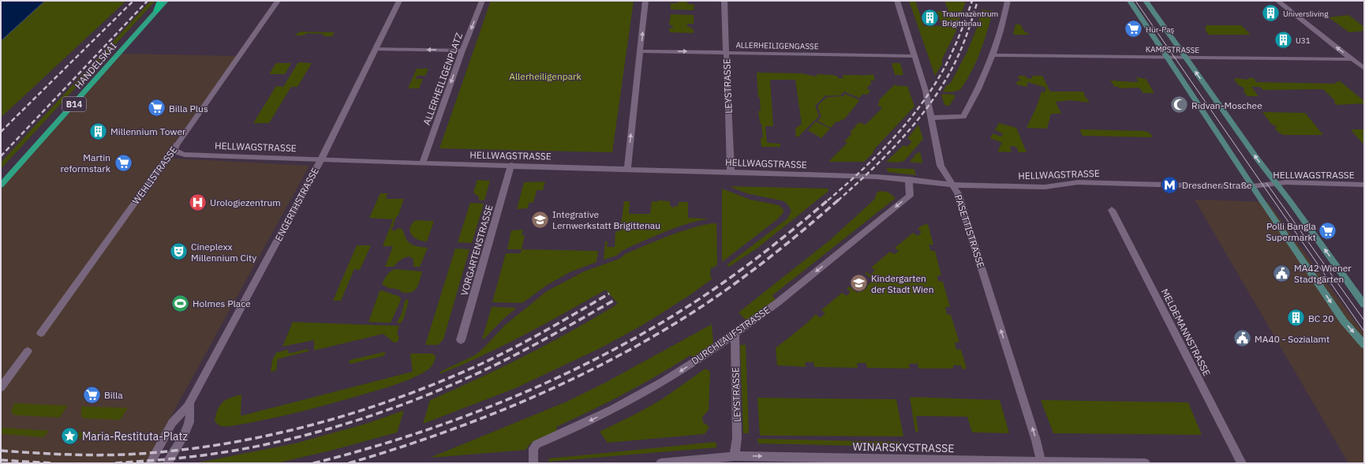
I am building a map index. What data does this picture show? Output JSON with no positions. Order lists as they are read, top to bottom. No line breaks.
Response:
{"streets":{"main road":["HANDELSKAI","B14"],"street":["ALLERHEILIGENGASSE","KAMPSTRASSE","ALLERHEILIGENPLATZ","LEYSTRASSE","HELLWAGSTRASSE","WEHLISTRASSE","ENGERTHSTRASSE","PASETTISTRASSE","VORGARTENSTRASSE","MELDEMANNSTRASSE","DURCHLAUFSTRASSE","WINARSKYSTRASSE"]},"crossings":[["ALLERHEILIGENGASSE","LEYSTRASSE"],["ALLERHEILIGENGASSE","PASETTISTRASSE"],["ALLERHEILIGENPLATZ","HELLWAGSTRASSE"],["LEYSTRASSE","HELLWAGSTRASSE"],["LEYSTRASSE","DURCHLAUFSTRASSE"],["LEYSTRASSE","WINARSKYSTRASSE"],["HELLWAGSTRASSE","WEHLISTRASSE"],["HELLWAGSTRASSE","ENGERTHSTRASSE"],["HELLWAGSTRASSE","PASETTISTRASSE"],["HELLWAGSTRASSE","VORGARTENSTRASSE"],["HELLWAGSTRASSE","DURCHLAUFSTRASSE"],["PASETTISTRASSE","WINARSKYSTRASSE"]],"one_way":["ALLERHEILIGENPLATZ","PASETTISTRASSE","DURCHLAUFSTRASSE","WINARSKYSTRASSE"],"parks":["Allerheiligenpark"],"places":{"building":["Universliving","Traumazentrum Brigittenau","U31","Millennium Tower","BC 20"],"supermarket":["Hür-Paş","Billa Plus","Martin reformstark","Polli Bangla Supermarkt","Billa"],"mosque":["Rıdvan-Moschee"],"metro station":["Dresdner Straße"],"hospital":["Urologiezentrum"],"school or university":["Integrative Lernwerkstatt Brigittenau","Kindergarten der Stadt Wien"],"theatre":["Cineplexx Millennium City"],"public building":["MA42 Wiener Stadtgärten","MA40 - Sozialamt"],"sports":["Holmes Place"],"place":["Maria-Restituta-Platz"]}}
